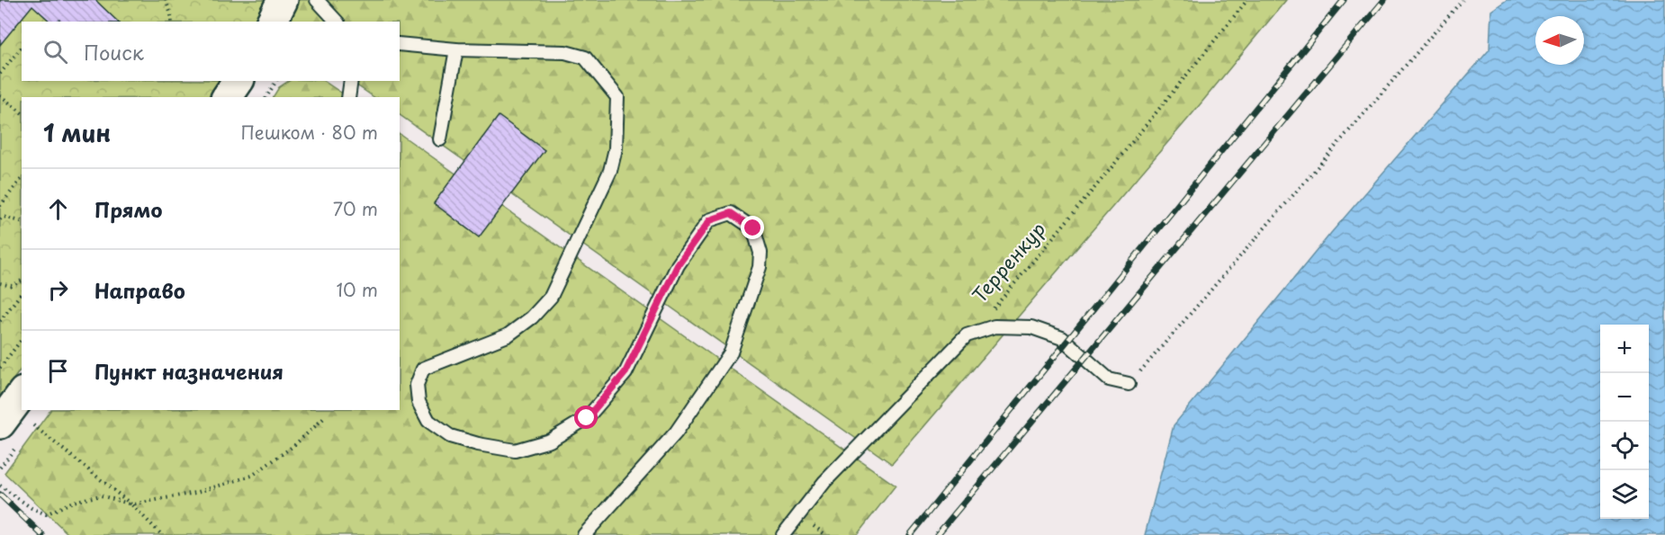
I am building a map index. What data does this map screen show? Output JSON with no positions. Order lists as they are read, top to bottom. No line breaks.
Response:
{"streets":{"path":["Терренкур"]},"north":"left","page":{"search":"Поиск","heading":["1 мин","Пешком · 80 m"],"list":[["Прямо","70 m"],["Направо","10 m"],"Пункт назначения"],"map_buttons":["+","−"]}}
